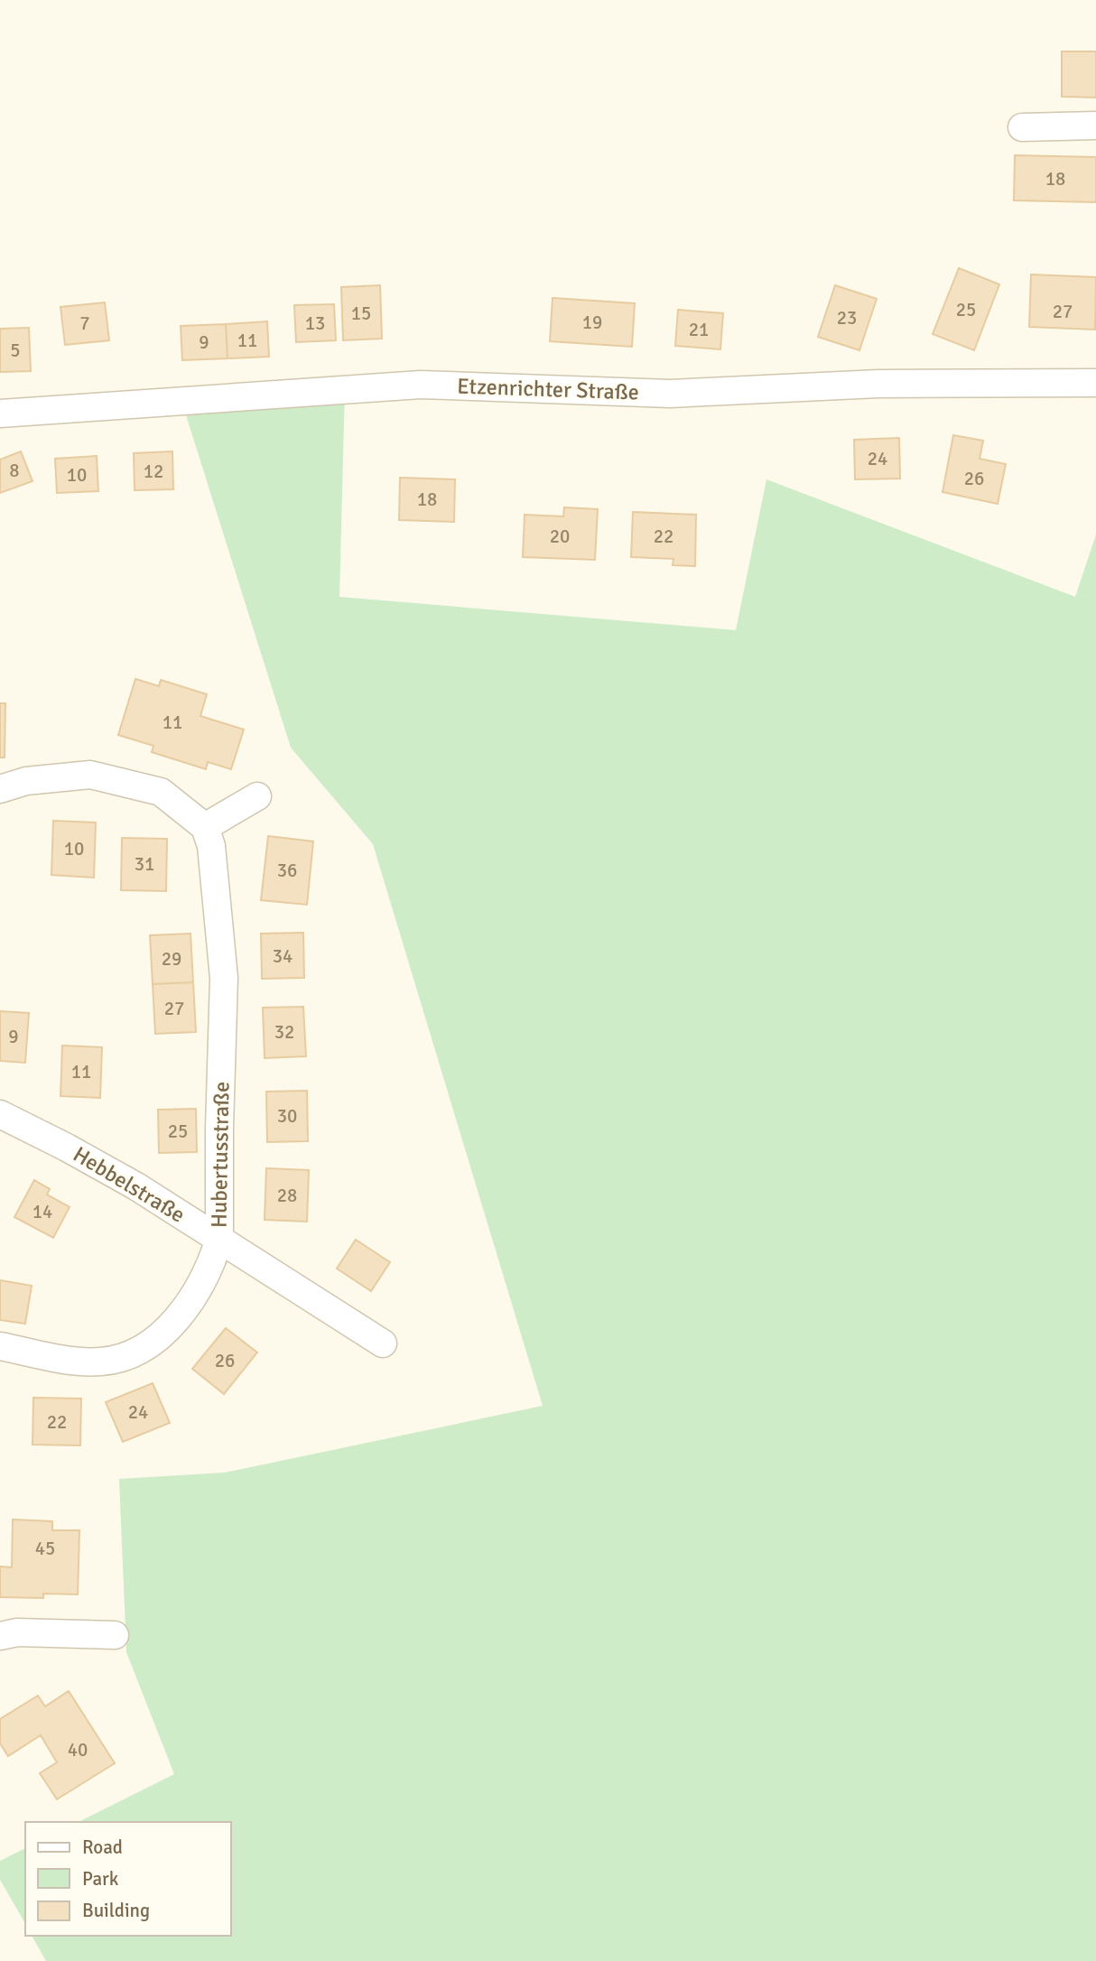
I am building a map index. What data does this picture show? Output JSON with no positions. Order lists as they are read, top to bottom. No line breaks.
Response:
{"streets":{"street":["Etzenrichter Straße","Hubertusstraße","Hebbelstraße"]},"crossings":[["Hubertusstraße","Hebbelstraße"]],"house_numbers":["18","25","27","15","23","19","7","13","21","11","9","5","24","8","12","10","26","18","20","22","11","10","31","36","34","29","27","32","9","11","30","25","28","14","26","24","22","45","40"],"legend":["Road","Park","Building"]}
